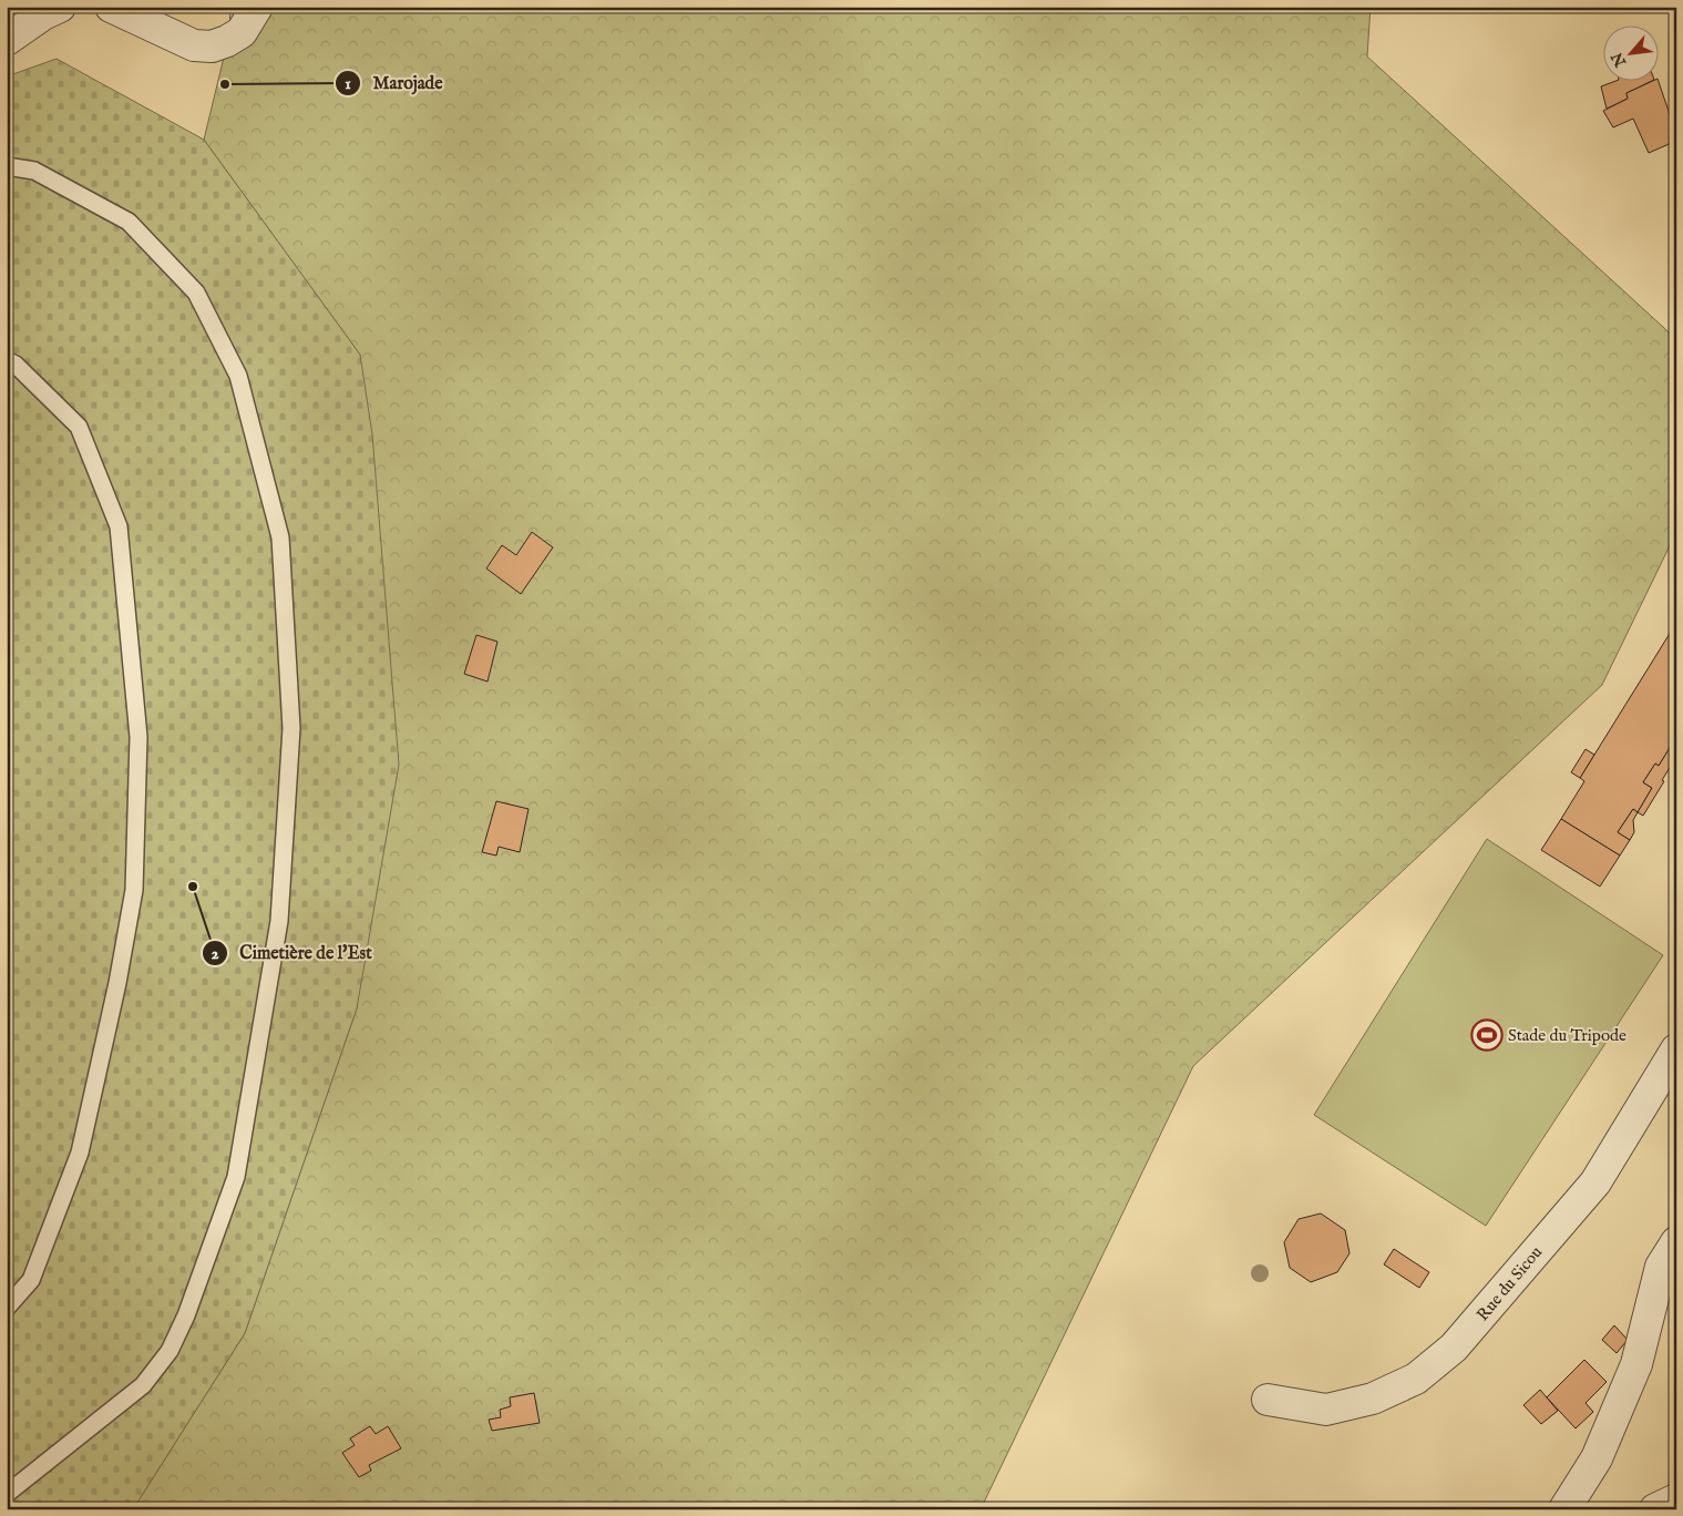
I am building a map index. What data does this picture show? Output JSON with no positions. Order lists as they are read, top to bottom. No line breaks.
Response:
{"streets":{"street":["Rue du Sicou"]},"places":{"other":["Marojade","Cimetière de l'Est"],"sports":["Stade du Tripode"]},"north":"bottom left"}
